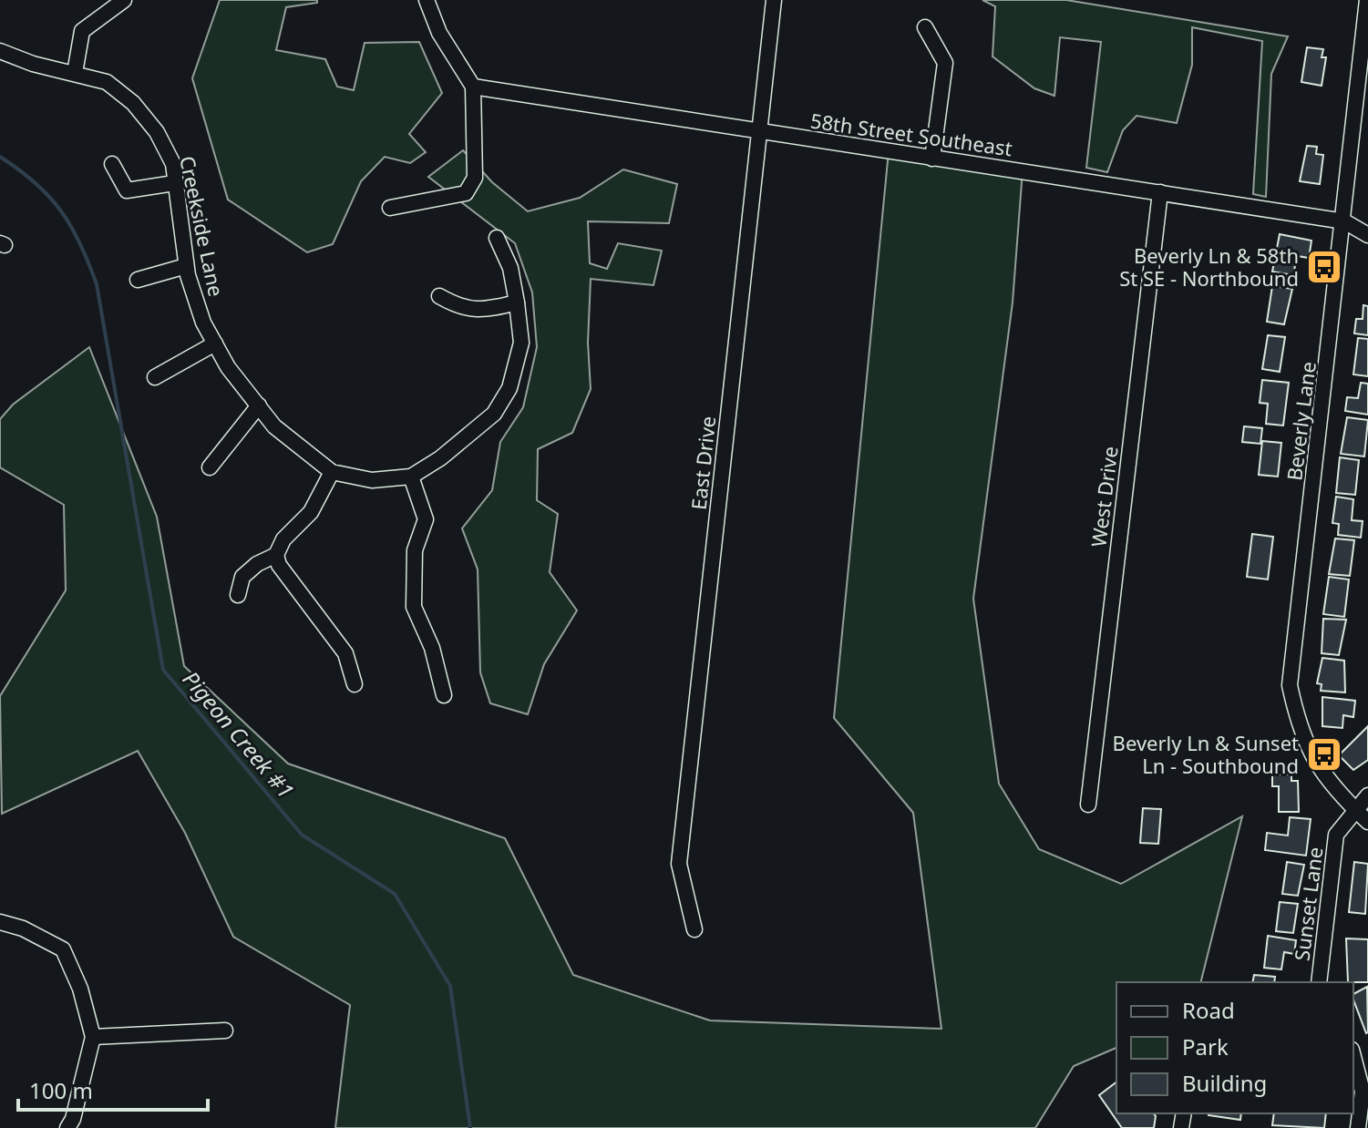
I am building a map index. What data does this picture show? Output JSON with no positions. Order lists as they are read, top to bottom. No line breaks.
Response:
{"streets":{"street":["58th Street Southeast","Creekside Lane","Beverly Lane","East Drive","West Drive","Sunset Lane"]},"crossings":[["58th Street Southeast","Beverly Lane"],["58th Street Southeast","East Drive"],["58th Street Southeast","West Drive"],["Beverly Lane","Sunset Lane"]],"water":["Pigeon Creek #1"],"places":{"bus stop":["Beverly Ln & 58th St SE - Northbound","Beverly Ln & Sunset Ln - Southbound"]},"legend":["Road","Park","Building"],"scale_bar":"100 m"}
